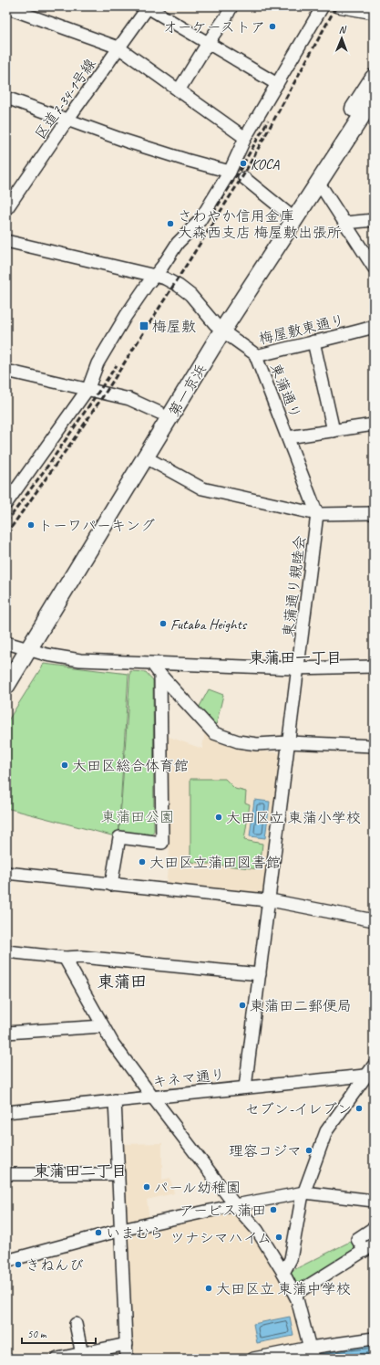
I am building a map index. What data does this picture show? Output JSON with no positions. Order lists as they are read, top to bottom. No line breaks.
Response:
{"streets":{"highway":["第一京浜"],"street":["区道7-34-1号線","梅屋敷東通り","東蒲通り","東蒲通り親睦会","キネマ通り"]},"crossings":[["梅屋敷東通り","第一京浜"],["梅屋敷東通り","東蒲通り"],["東蒲通り","東蒲通り親睦会"],["東蒲通り親睦会","キネマ通り"]],"districts":["東蒲田一丁目","東蒲田","東蒲田二丁目"],"parks":["東蒲田公園"],"places":{"other":["オーケーストア","KOCA","さわやか信用金庫 大森西支店 梅屋敷出張所","トーワパーキング","Futaba Heights","大田区総合体育館","大田区立 東蒲小学校","大田区立蒲田図書館","東蒲田二郵便局","セブン-イレブン","理容コジマ","パール幼稚園","アービス蒲田","いまむら","ツナシマハイム","きねんび","大田区立 東蒲中学校"],"transit":["梅屋敷"]},"scale_bar":"50 m","north":"top"}
